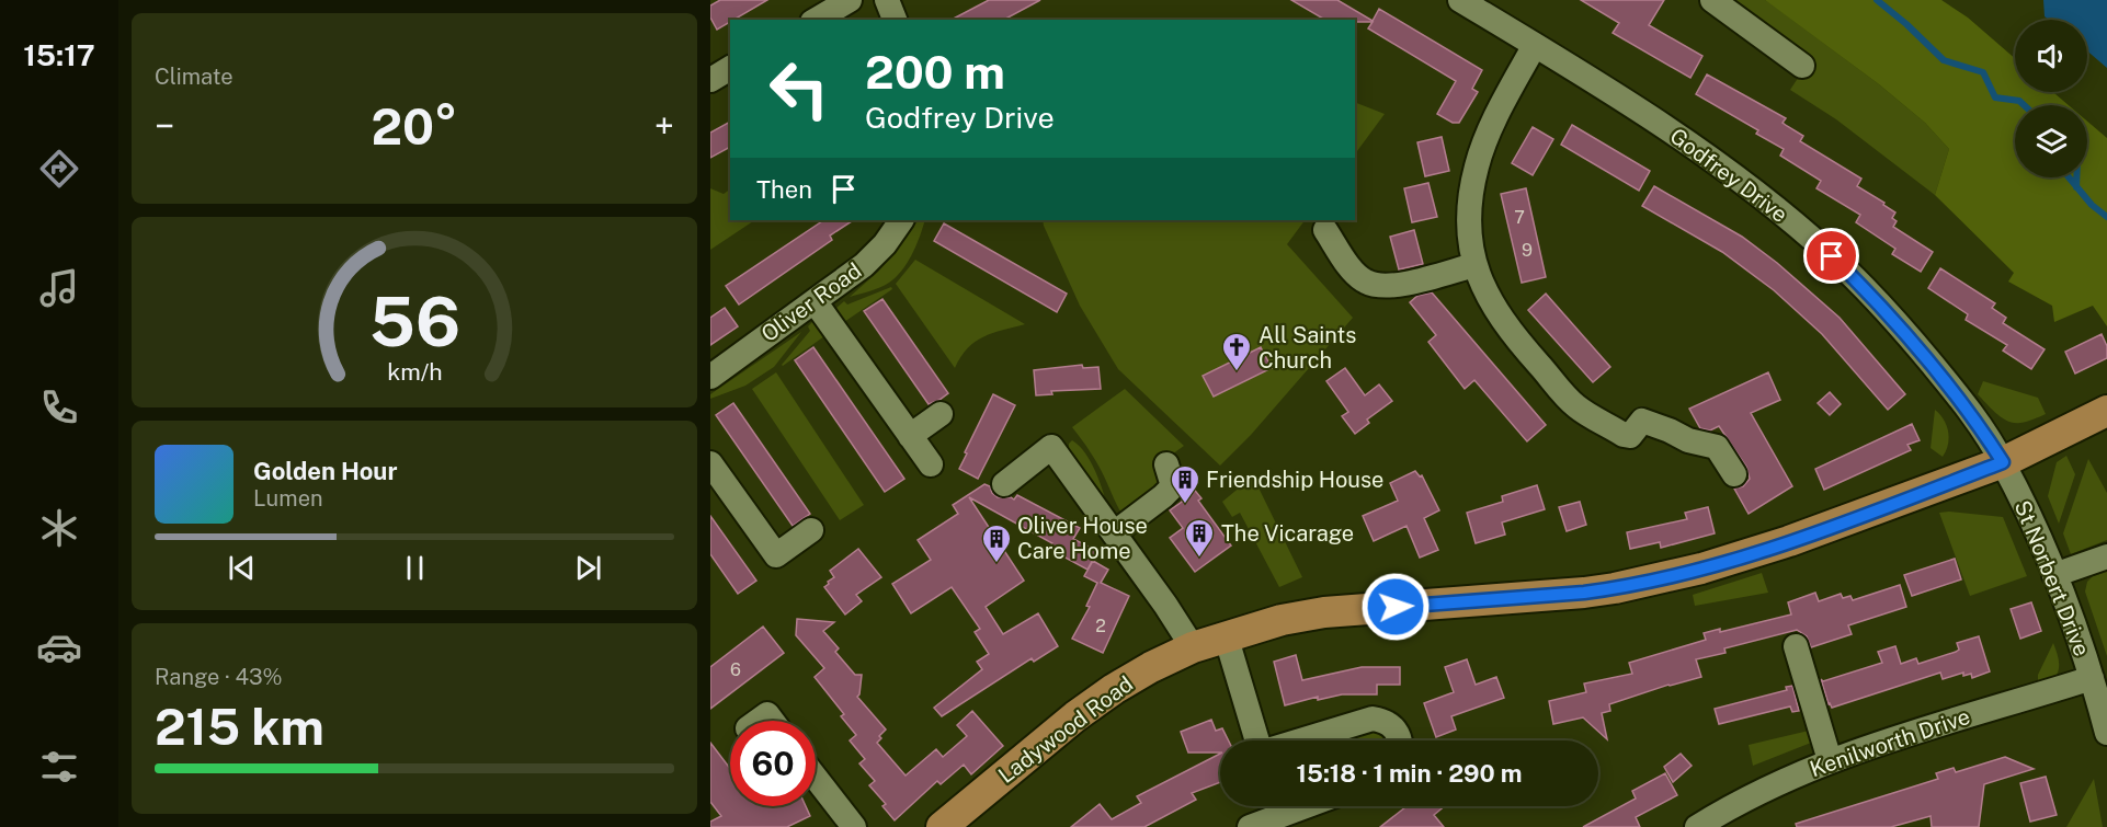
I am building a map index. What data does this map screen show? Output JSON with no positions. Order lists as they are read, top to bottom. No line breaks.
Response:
{"streets":{"main road":["Ladywood Road"],"street":["Godfrey Drive","Oliver Road","St Norbert Drive","Kenilworth Drive"]},"crossings":[["Godfrey Drive","St Norbert Drive"],["Godfrey Drive","Ladywood Road"],["St Norbert Drive","Ladywood Road"],["St Norbert Drive","Kenilworth Drive"]],"places":{"church":["All Saints Church"],"building":["Friendship House","The Vicarage","Oliver House Care Home"]},"house_numbers":["7","9","2","6"],"page":{"tabs":"15:17","tile":["Climate",["Range · 43%","215 km"]],"turn":["200 m","Godfrey Drive"],"heat":["−","20°","+"],"then":"Then","song":["Golden Hour","Lumen"],"limit":"60","trip":"15:18 · 1 min · 290 m","gauge":["56","km/h"]}}
